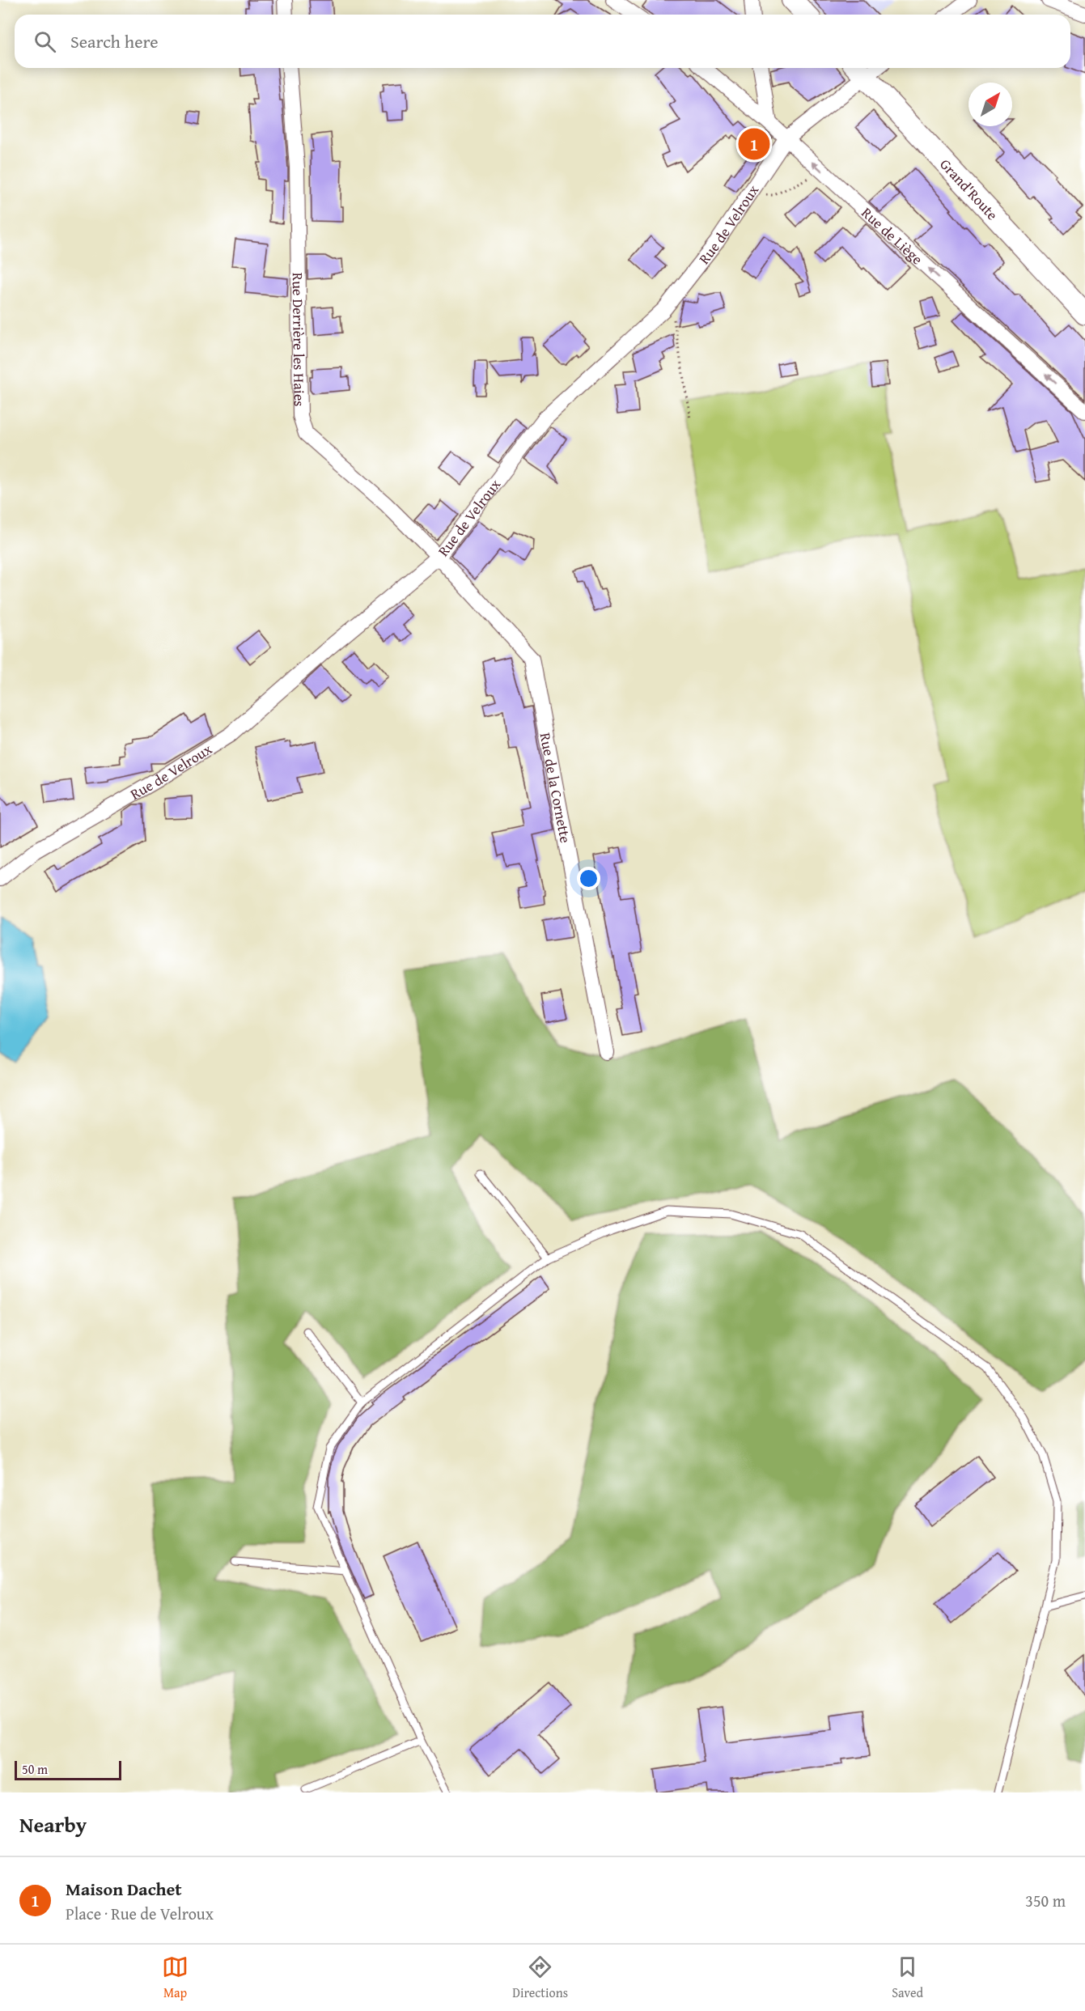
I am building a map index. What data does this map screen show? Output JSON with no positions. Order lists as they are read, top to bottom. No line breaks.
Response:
{"streets":{"main road":["Grand'Route"],"street":["Rue de Velroux","Rue de Liège","Rue Derrière les Haies","Rue de la Cornette"]},"crossings":[["Grand'Route","Rue de Velroux"],["Rue de Velroux","Rue de Liège"],["Rue de Velroux","Rue Derrière les Haies"],["Rue de Velroux","Rue de la Cornette"],["Rue Derrière les Haies","Rue de la Cornette"]],"one_way":["Rue de Liège"],"scale_bar":"50 m","north":"top right","page":{"search":"Search here","pins":"1","scale":"50 m","heading":"Nearby","list":[{"mark":"1","name":"Maison Dachet","note":"Place · Rue de Velroux","value":"350 m"}],"nav":["Map","Directions","Saved"]}}
